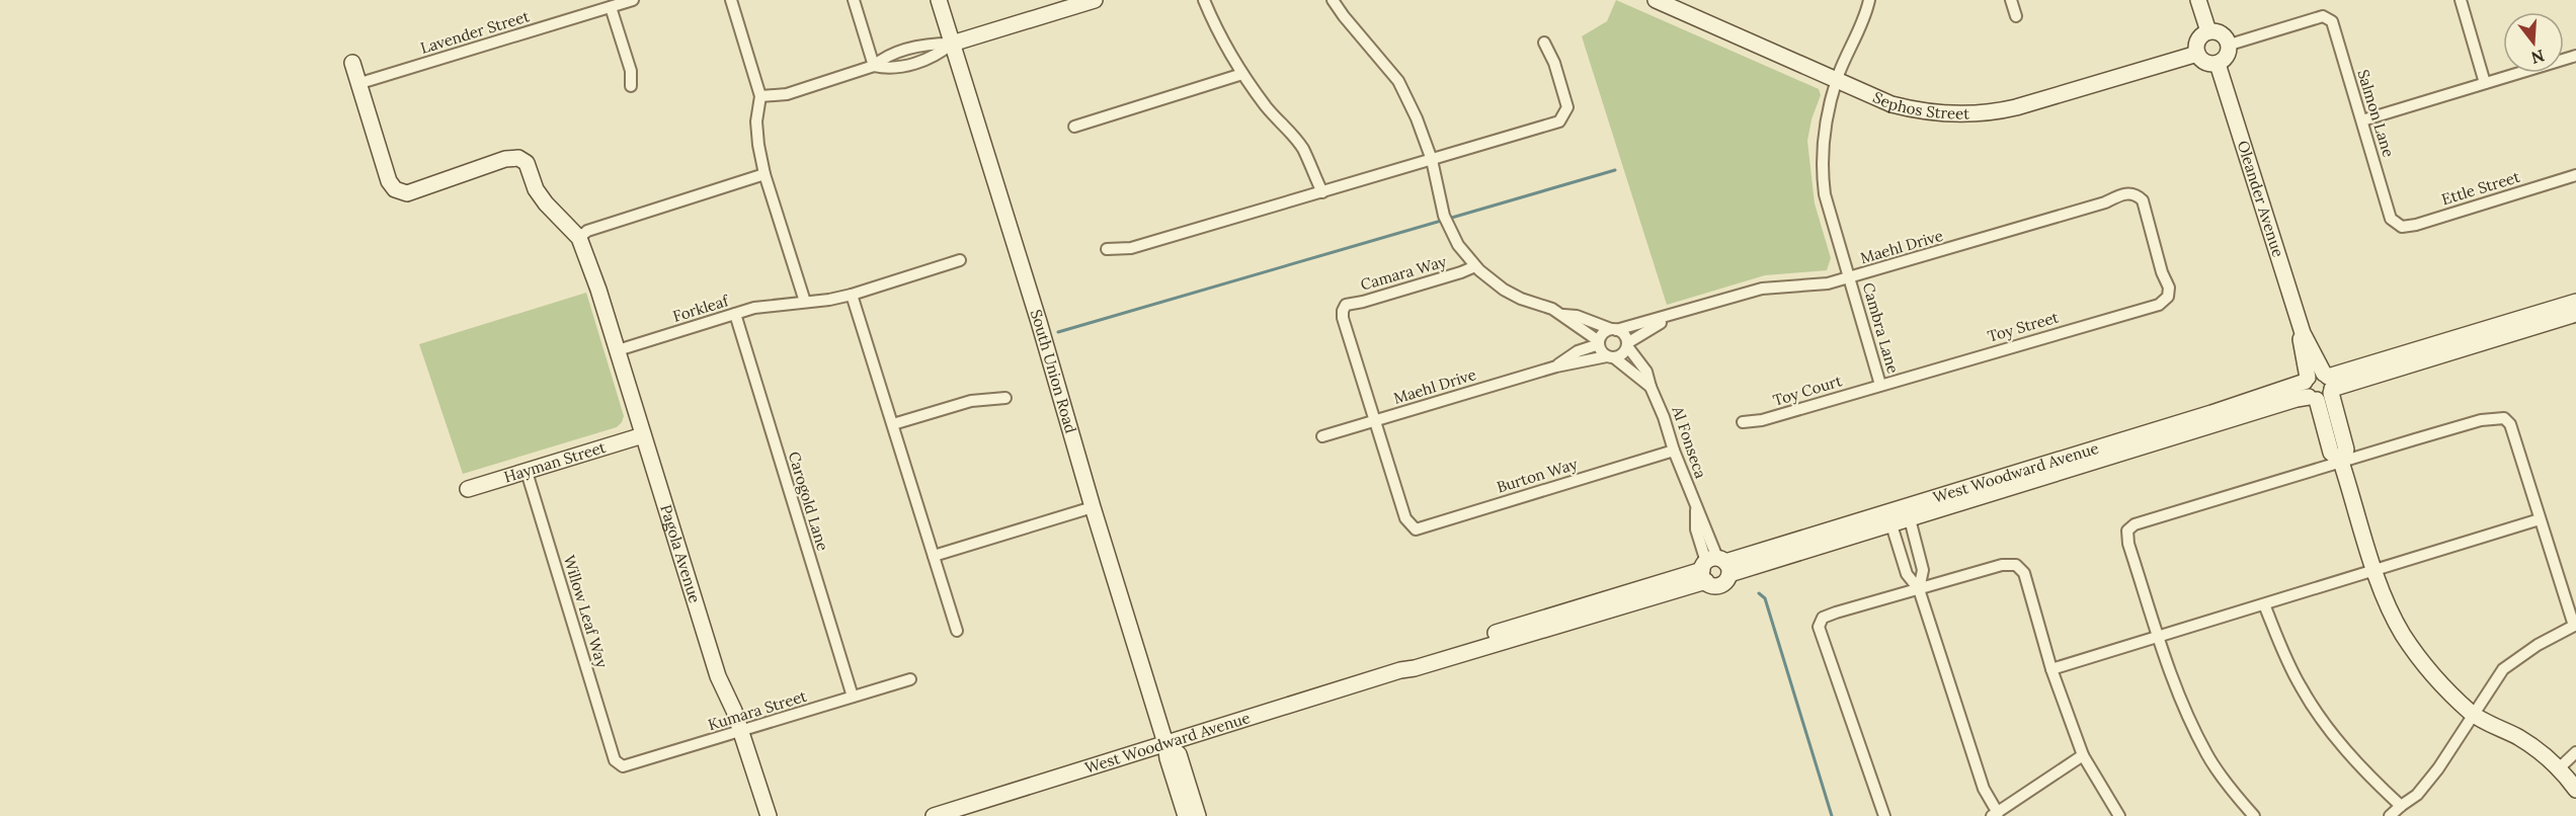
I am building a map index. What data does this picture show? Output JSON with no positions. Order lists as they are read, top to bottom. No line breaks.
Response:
{"streets":{"street":["Lavender Street","Sephos Street","Salmon Lane","Ettle Street","Oleander Avenue","Maehl Drive","Camara Way","Forkleaf","Toy Street","Cambra Lane","South Union Road","Toy Court","Al Fonseca","Hayman Street","West Woodward Avenue","Burton Way","Carogold Lane","Pagola Avenue","Willow Leaf Way","Kumara Street"]},"crossings":[["Sephos Street","Salmon Lane"],["Sephos Street","Oleander Avenue"],["Sephos Street","Cambra Lane"],["Salmon Lane","Ettle Street"],["Salmon Lane","Oleander Avenue"],["Oleander Avenue","West Woodward Avenue"],["Maehl Drive","Camara Way"],["Maehl Drive","Toy Street"],["Maehl Drive","Cambra Lane"],["Maehl Drive","Al Fonseca"],["Maehl Drive","Burton Way"],["Camara Way","Burton Way"],["Forkleaf","Carogold Lane"],["Forkleaf","Pagola Avenue"],["Toy Street","Cambra Lane"],["Toy Street","Toy Court"],["Cambra Lane","Toy Court"],["South Union Road","West Woodward Avenue"],["Al Fonseca","West Woodward Avenue"],["Al Fonseca","Burton Way"],["Hayman Street","Pagola Avenue"],["Hayman Street","Willow Leaf Way"],["Carogold Lane","Kumara Street"],["Pagola Avenue","Kumara Street"],["Willow Leaf Way","Kumara Street"]],"north":"bottom"}
